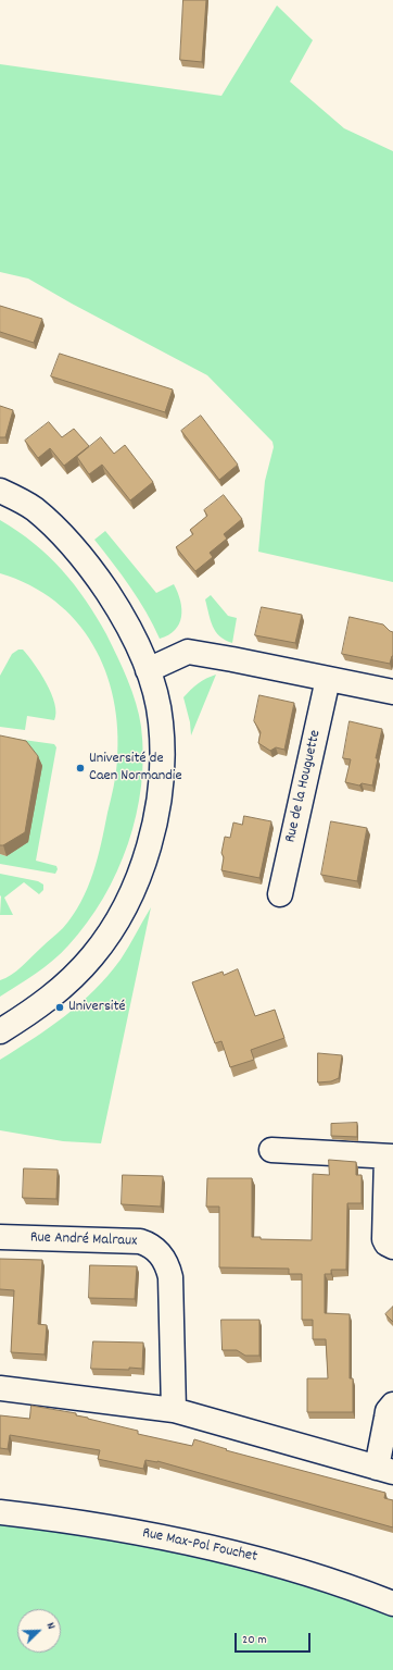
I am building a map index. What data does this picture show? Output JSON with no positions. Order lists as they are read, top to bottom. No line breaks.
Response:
{"streets":{"street":["Rue de la Houguette","Rue André Malraux","Rue Max-Pol Fouchet"]},"places":["Université de Caen Normandie","Université"],"scale_bar":"20 m","north":"top right"}
